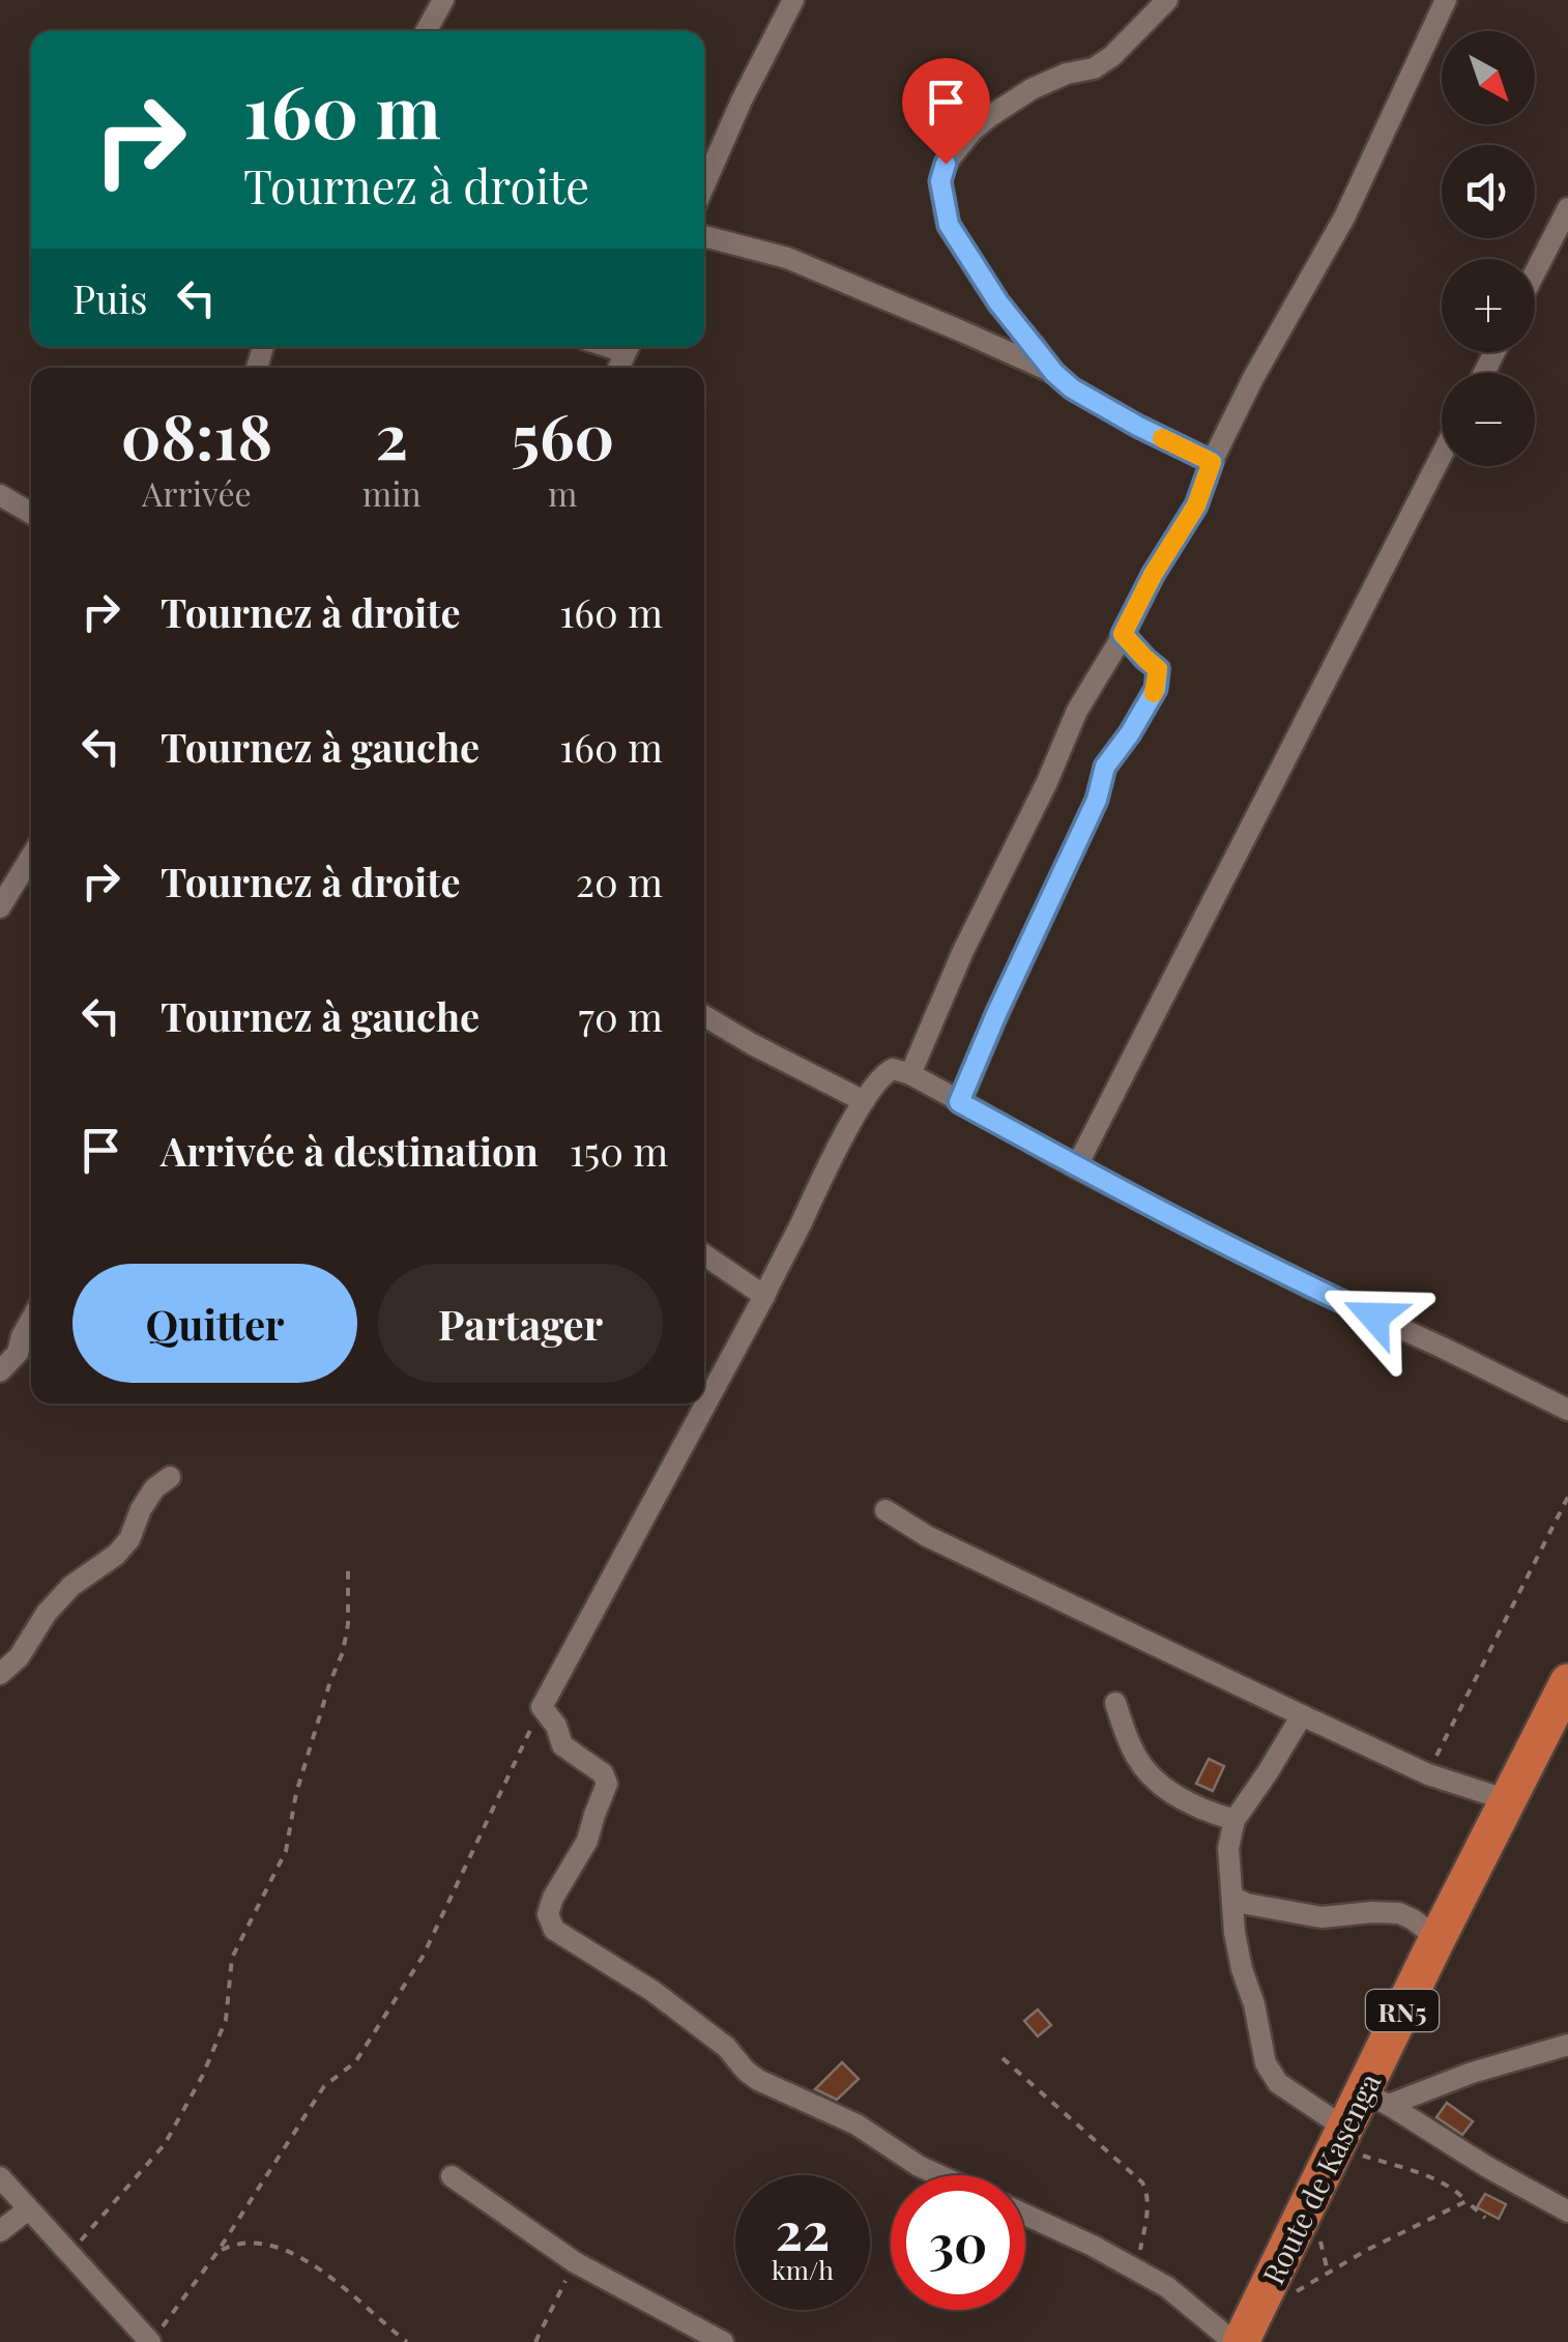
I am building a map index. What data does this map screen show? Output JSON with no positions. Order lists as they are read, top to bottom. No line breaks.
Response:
{"streets":{"highway":["RN5","Route de Kasenga"]},"north":"bottom right","page":{"map_buttons":["+","−"],"turn":["160 m","Tournez à droite"],"then":"Puis","eta":["08:18","Arrivée","2","min","560","m"],"list":[{"name":"Tournez à droite","value":"160 m"},{"name":"Tournez à gauche","value":"160 m"},{"name":"Tournez à droite","value":"20 m"},{"name":"Tournez à gauche","value":"70 m"},{"name":"Arrivée à destination","value":"150 m"}],"buttons":["Quitter","Partager"],"speed":"22 km/h","limit":"30"}}
